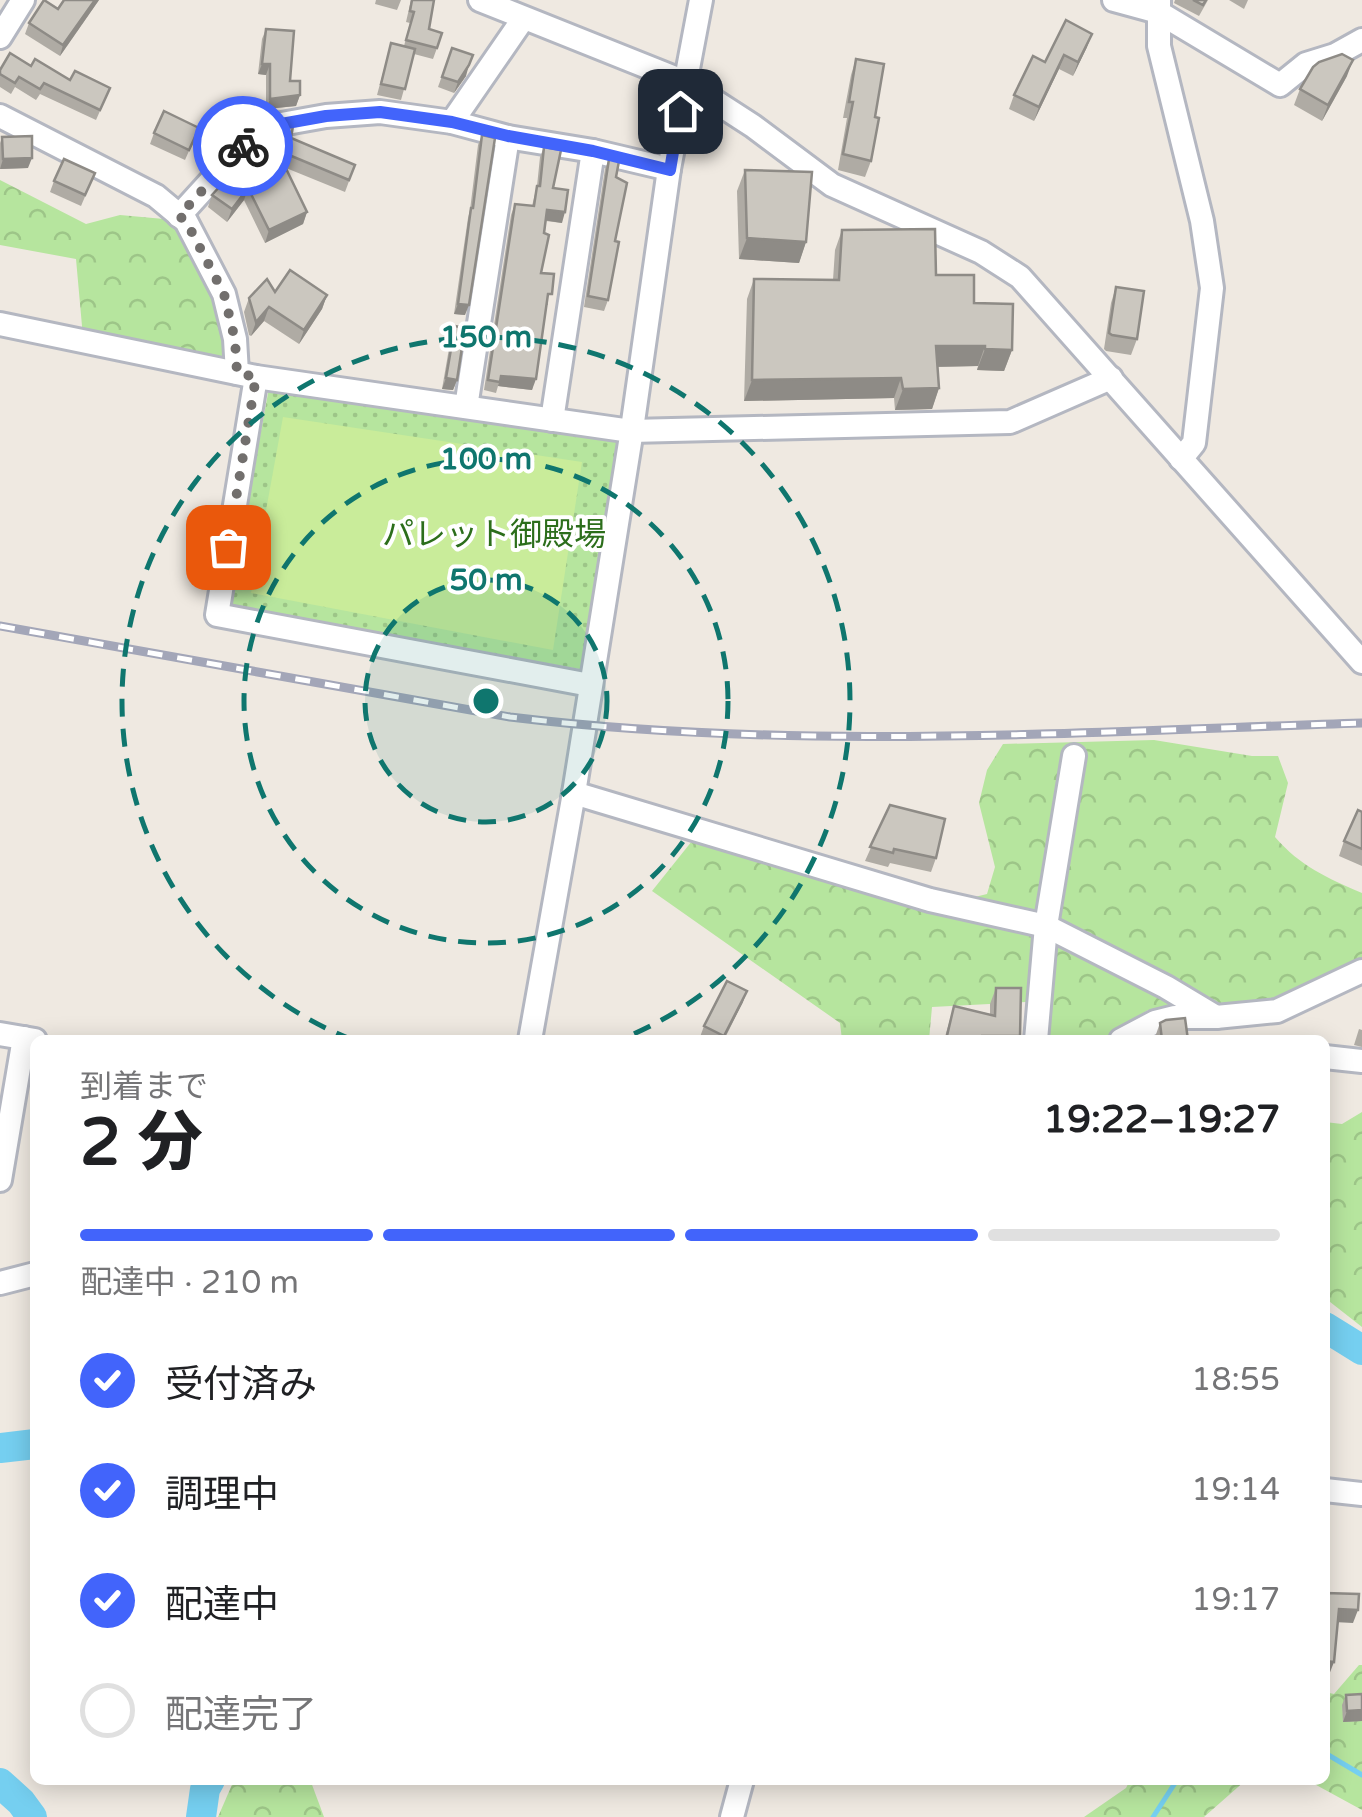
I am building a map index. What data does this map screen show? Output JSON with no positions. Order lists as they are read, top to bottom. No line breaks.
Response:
{"parks":["パレット御殿場"],"page":{"heading":["2 分","到着まで","19:22–19:27"],"bar":"配達中 · 210 m","list":[["受付済み","18:55"],["調理中","19:14"],["配達中","19:17"],"配達完了"]},"rings":["150 m","100 m","50 m"]}
